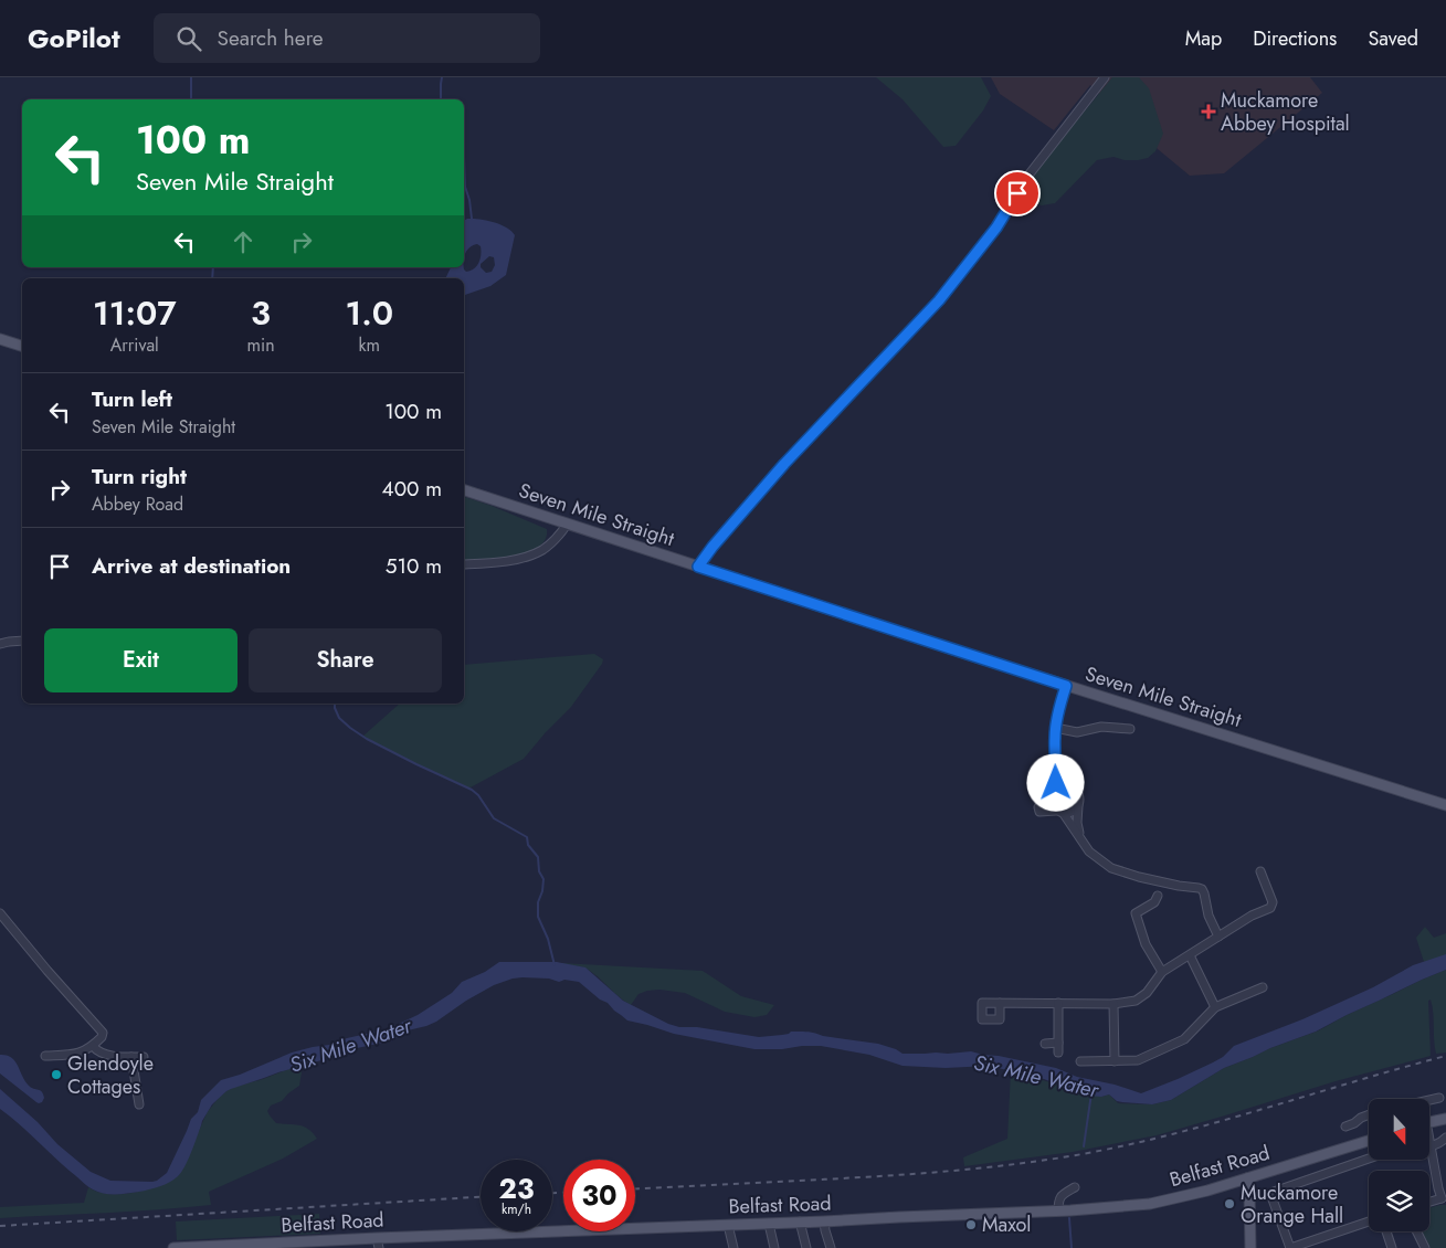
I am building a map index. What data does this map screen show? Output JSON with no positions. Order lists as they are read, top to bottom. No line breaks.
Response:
{"streets":{"main road":["Seven Mile Straight","Belfast Road"]},"water":["Six Mile Water"],"places":{"health":["Muckamore Abbey Hospital"],"other":["Glendoyle Cottages","Muckamore Orange Hall","Maxol"]},"north":"bottom","page":{"header":"GoPilot","search":"Search here","nav":["Map","Directions","Saved"],"turn":["100 m","Seven Mile Straight"],"eta":["11:07","Arrival","3","min","1.0","km"],"list":[{"name":"Turn left","note":"Seven Mile Straight","value":"100 m"},{"name":"Turn right","note":"Abbey Road","value":"400 m"},{"name":"Arrive at destination","value":"510 m"}],"buttons":["Exit","Share"],"speed":"23 km/h","limit":"30"}}
